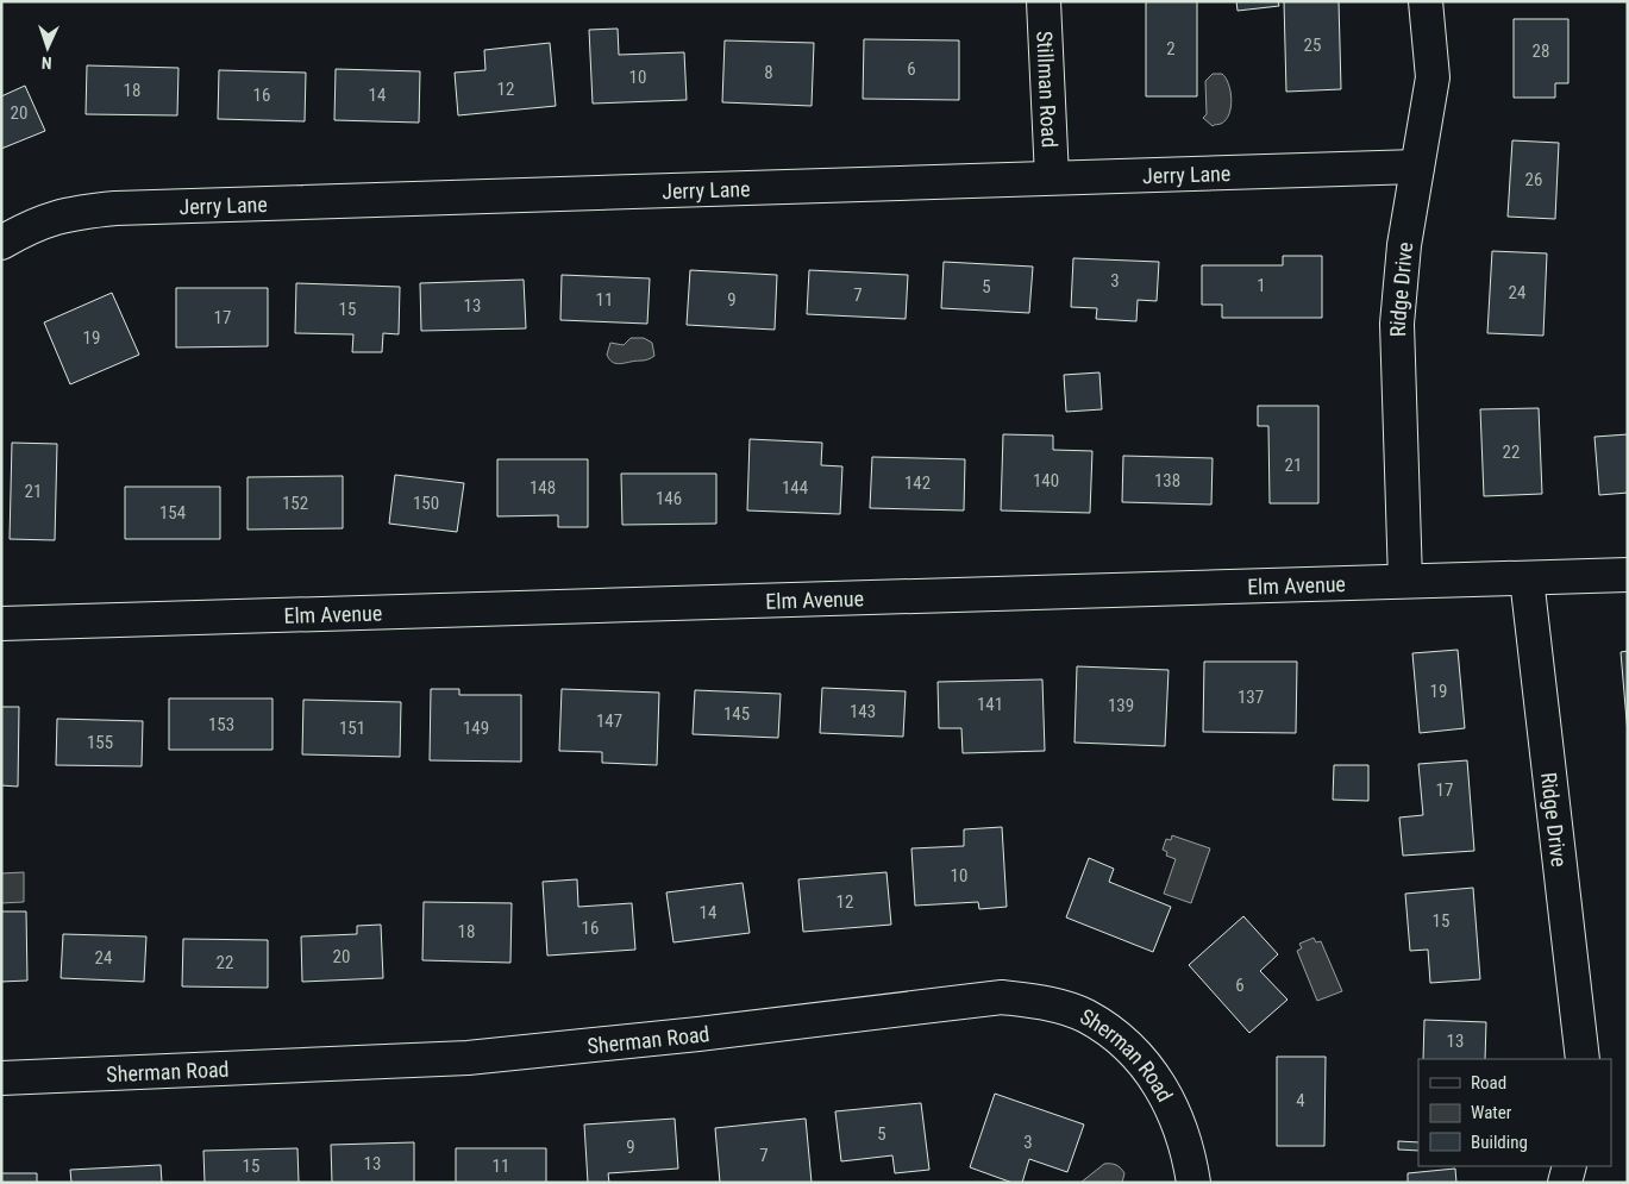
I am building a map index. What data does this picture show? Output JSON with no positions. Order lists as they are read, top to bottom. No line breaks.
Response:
{"streets":{"street":["Stillman Road","Jerry Lane","Ridge Drive","Elm Avenue","Sherman Road"]},"crossings":[["Stillman Road","Jerry Lane"],["Jerry Lane","Ridge Drive"],["Ridge Drive","Elm Avenue"]],"house_numbers":["25","2","28","6","8","10","12","18","16","14","20","26","3","1","5","24","7","11","9","13","15","17","19","22","21","140","138","142","148","144","21","146","152","150","154","19","137","141","139","143","145","147","153","151","149","155","17","10","12","14","15","16","18","20","24","22","6","13","4","5","3","9","7","13","15","11"],"legend":["Road","Water","Building"],"north":"bottom"}
